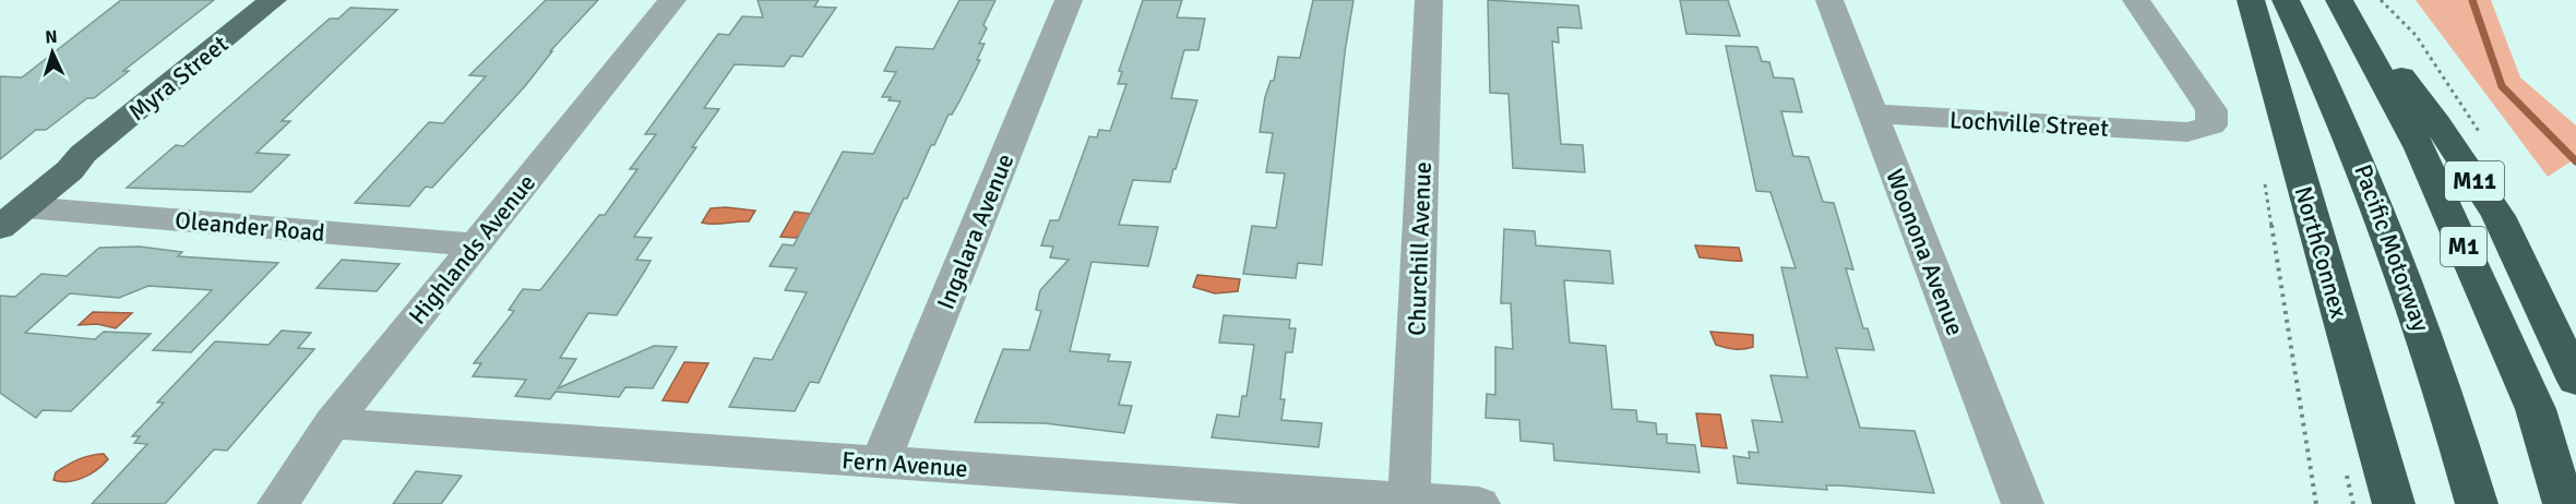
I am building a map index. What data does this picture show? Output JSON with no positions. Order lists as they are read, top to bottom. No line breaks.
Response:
{"streets":{"highway":["M11","M1","Pacific Motorway","NorthConnex"],"main road":["Myra Street"],"street":["Lochville Street","Oleander Road","Ingalara Avenue","Highlands Avenue","Churchill Avenue","Woonona Avenue","Fern Avenue"]},"crossings":[["Myra Street","Oleander Road"],["Lochville Street","Woonona Avenue"],["M11","M1"],["Oleander Road","Highlands Avenue"],["Ingalara Avenue","Fern Avenue"],["Highlands Avenue","Fern Avenue"],["Churchill Avenue","Fern Avenue"]],"north":"top"}
